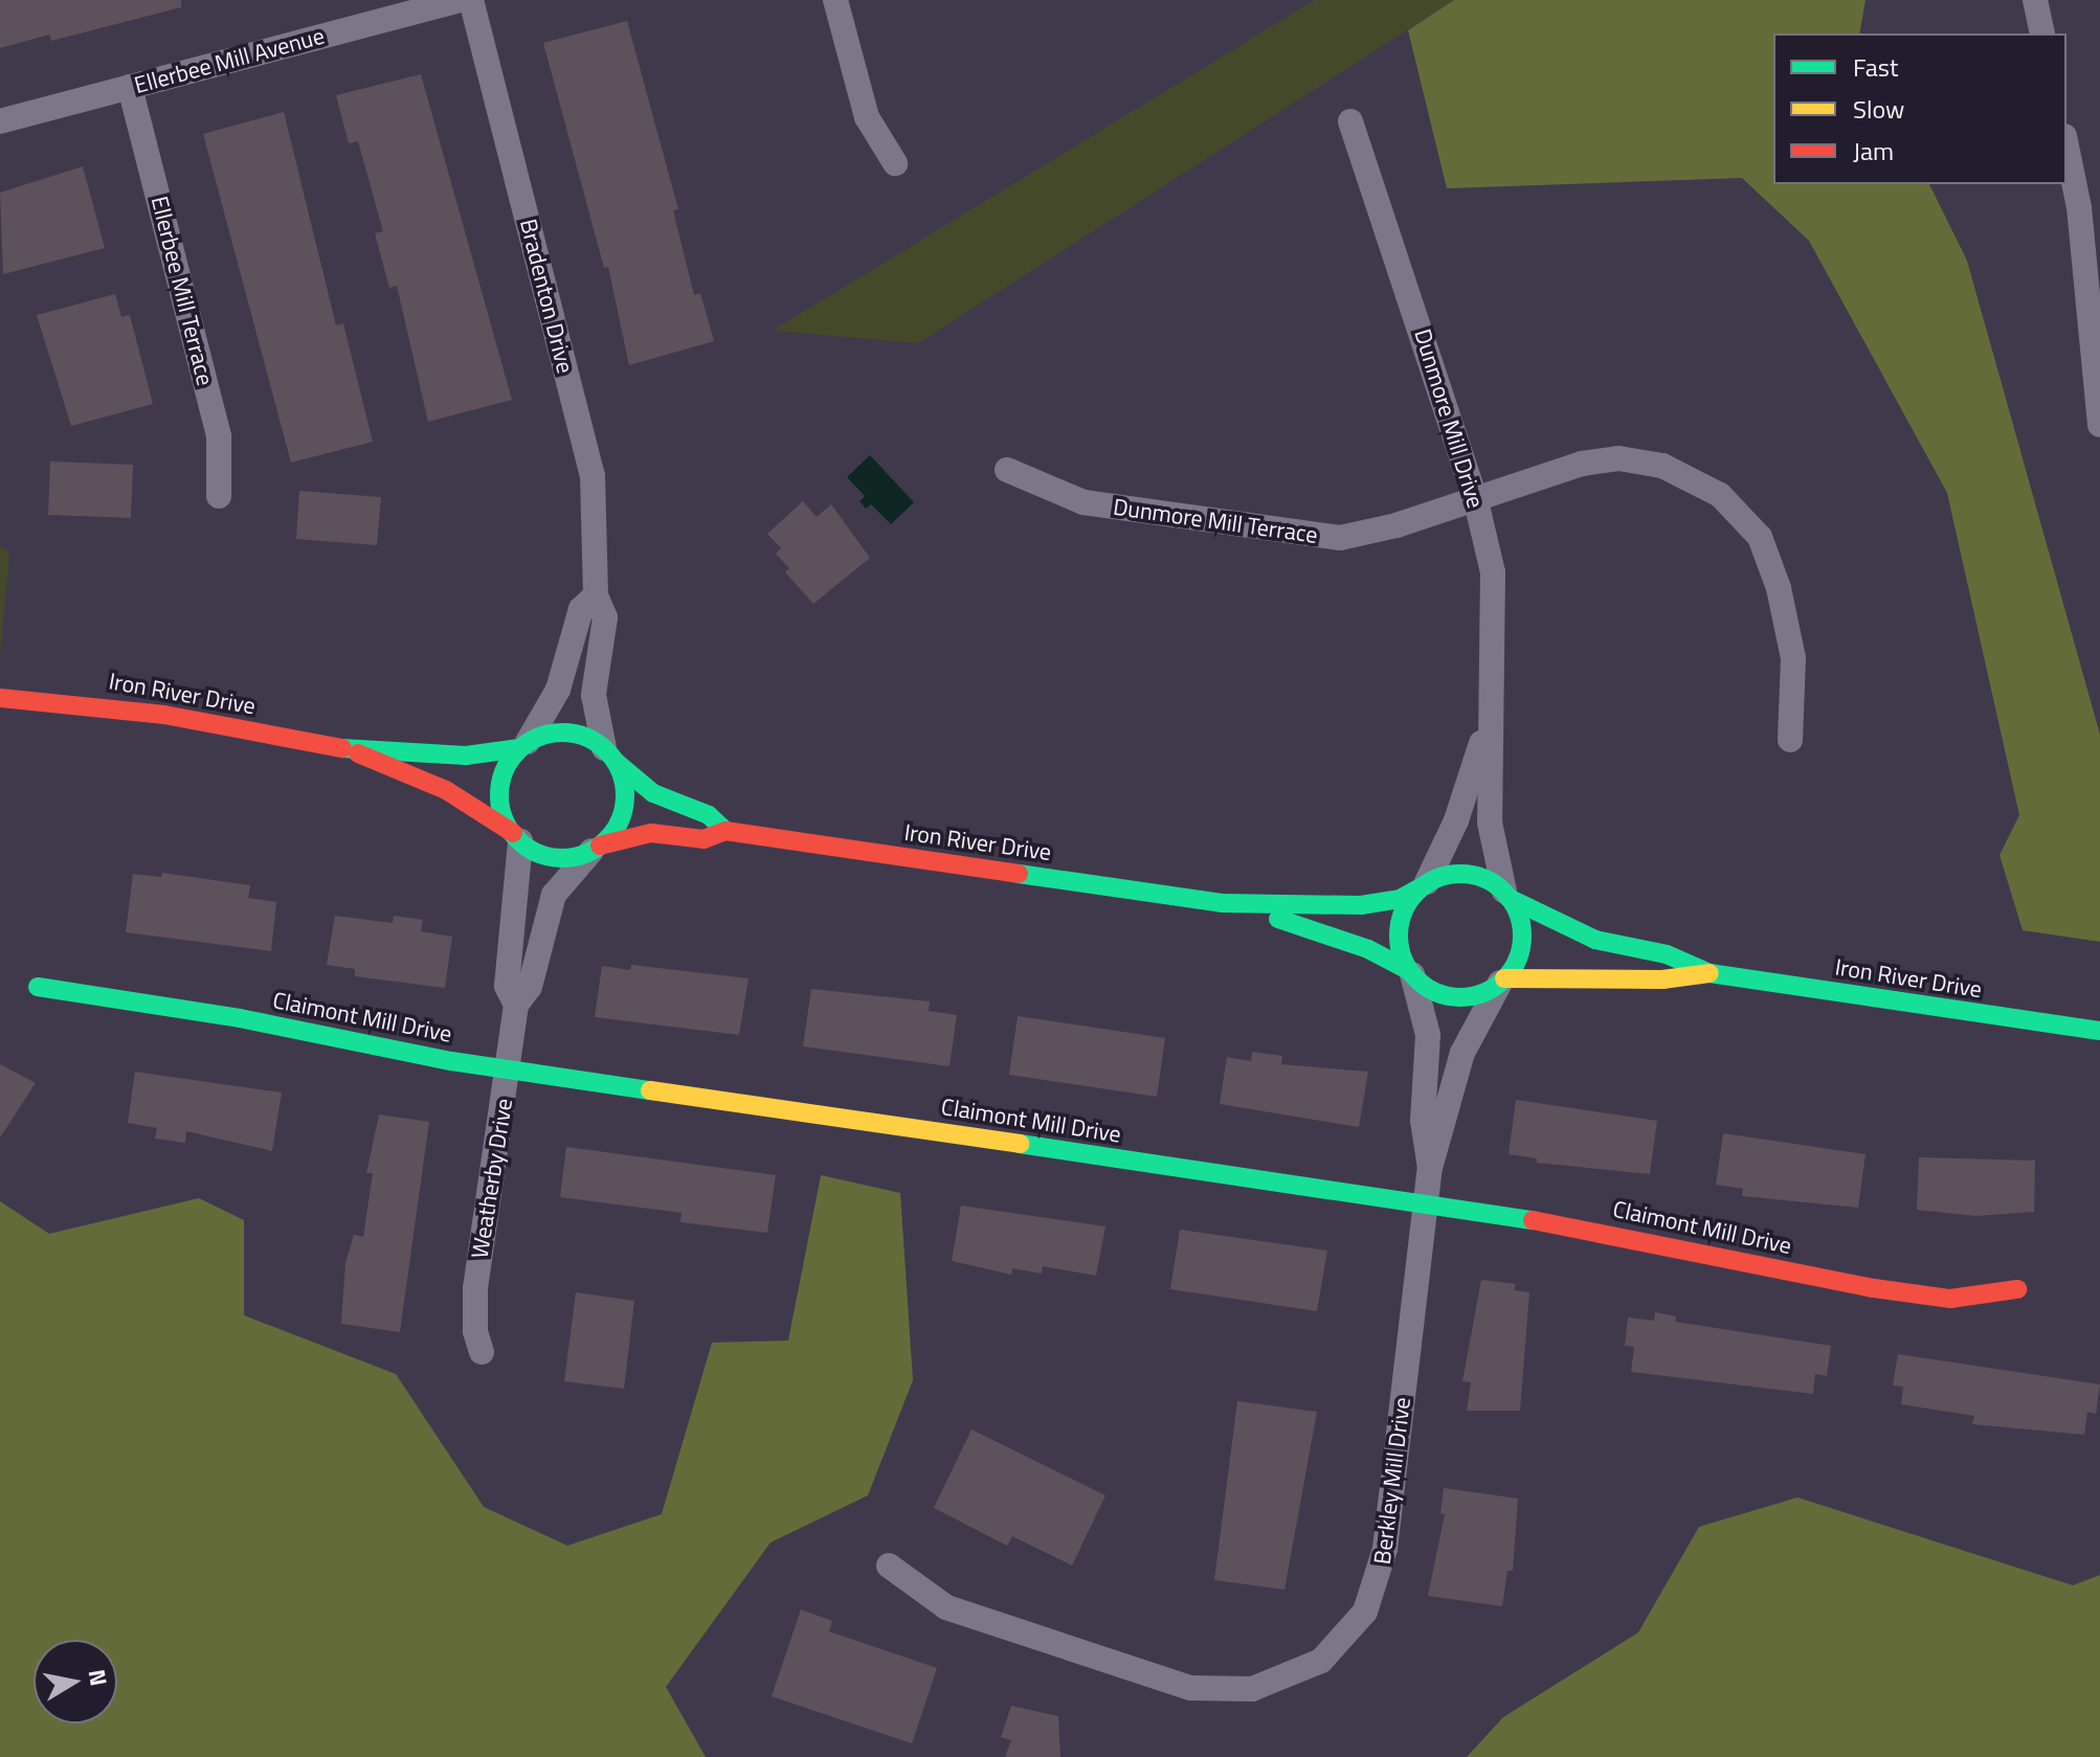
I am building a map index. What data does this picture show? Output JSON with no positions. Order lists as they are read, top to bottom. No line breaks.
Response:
{"streets":{"street":["Ellerbee Mill Avenue","Ellerbee Mill Terrace","Bradenton Drive","Dunmore Mill Drive","Dunmore Mill Terrace","Iron River Drive","Claimont Mill Drive","Weatherby Drive","Berkley Mill Drive"]},"crossings":[["Ellerbee Mill Avenue","Ellerbee Mill Terrace"],["Bradenton Drive","Iron River Drive"],["Bradenton Drive","Weatherby Drive"],["Dunmore Mill Drive","Dunmore Mill Terrace"],["Dunmore Mill Drive","Iron River Drive"],["Dunmore Mill Drive","Berkley Mill Drive"],["Iron River Drive","Weatherby Drive"],["Iron River Drive","Berkley Mill Drive"],["Claimont Mill Drive","Weatherby Drive"],["Claimont Mill Drive","Berkley Mill Drive"]],"legend":["Fast","Slow","Jam"],"north":"right"}
